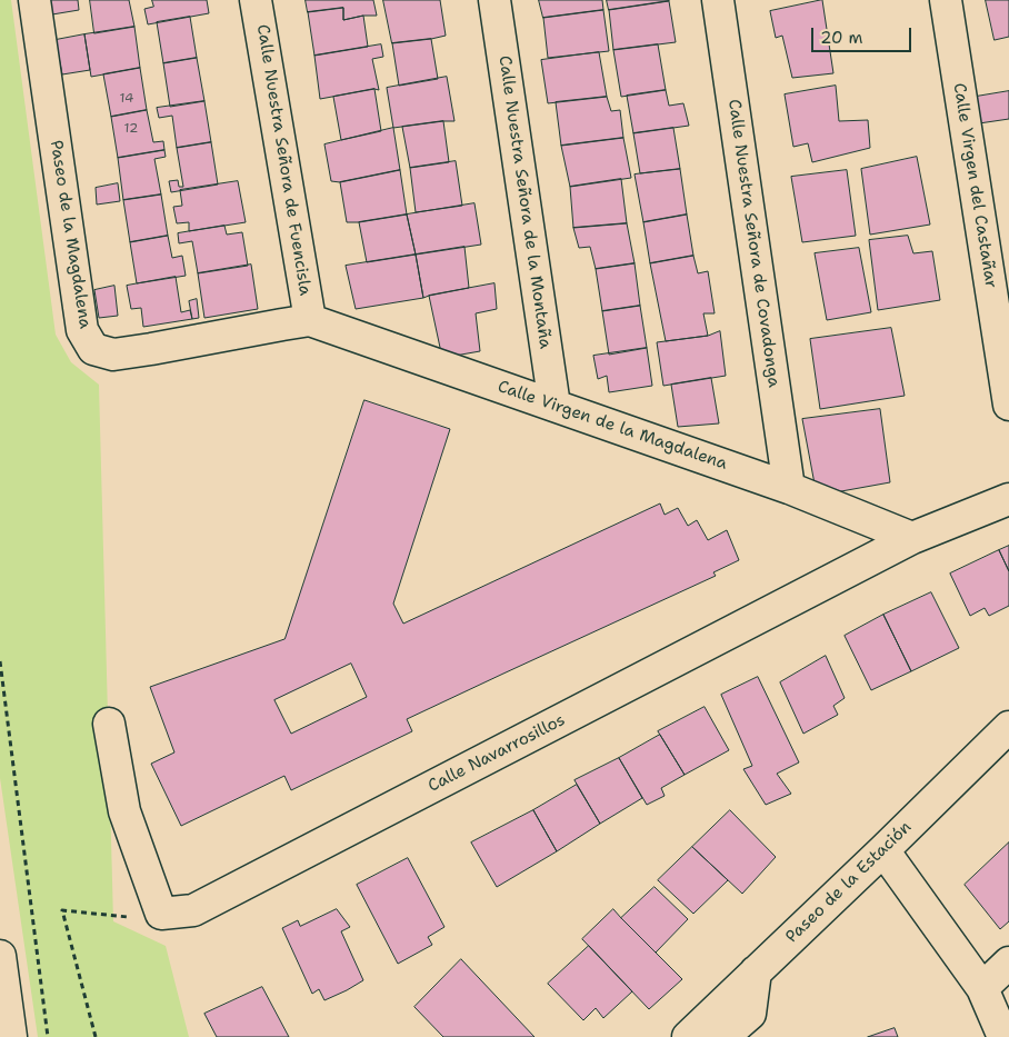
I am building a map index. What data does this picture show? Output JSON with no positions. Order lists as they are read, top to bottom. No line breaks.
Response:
{"streets":{"street":["Calle Nuestra Señora de Fuencisla","Calle Virgen del Castañar","Calle Nuestra Señora de la Montaña","Paseo de la Magdalena","Calle Nuestra Señora de Covadonga","Calle Virgen de la Magdalena","Calle Navarrosillos","Paseo de la Estación"]},"crossings":[["Calle Nuestra Señora de Fuencisla","Paseo de la Magdalena"],["Calle Nuestra Señora de Fuencisla","Calle Virgen de la Magdalena"],["Calle Nuestra Señora de la Montaña","Calle Virgen de la Magdalena"],["Paseo de la Magdalena","Calle Virgen de la Magdalena"],["Calle Nuestra Señora de Covadonga","Calle Virgen de la Magdalena"],["Calle Virgen de la Magdalena","Calle Navarrosillos"]],"house_numbers":["14","12"],"scale_bar":"20 m"}
